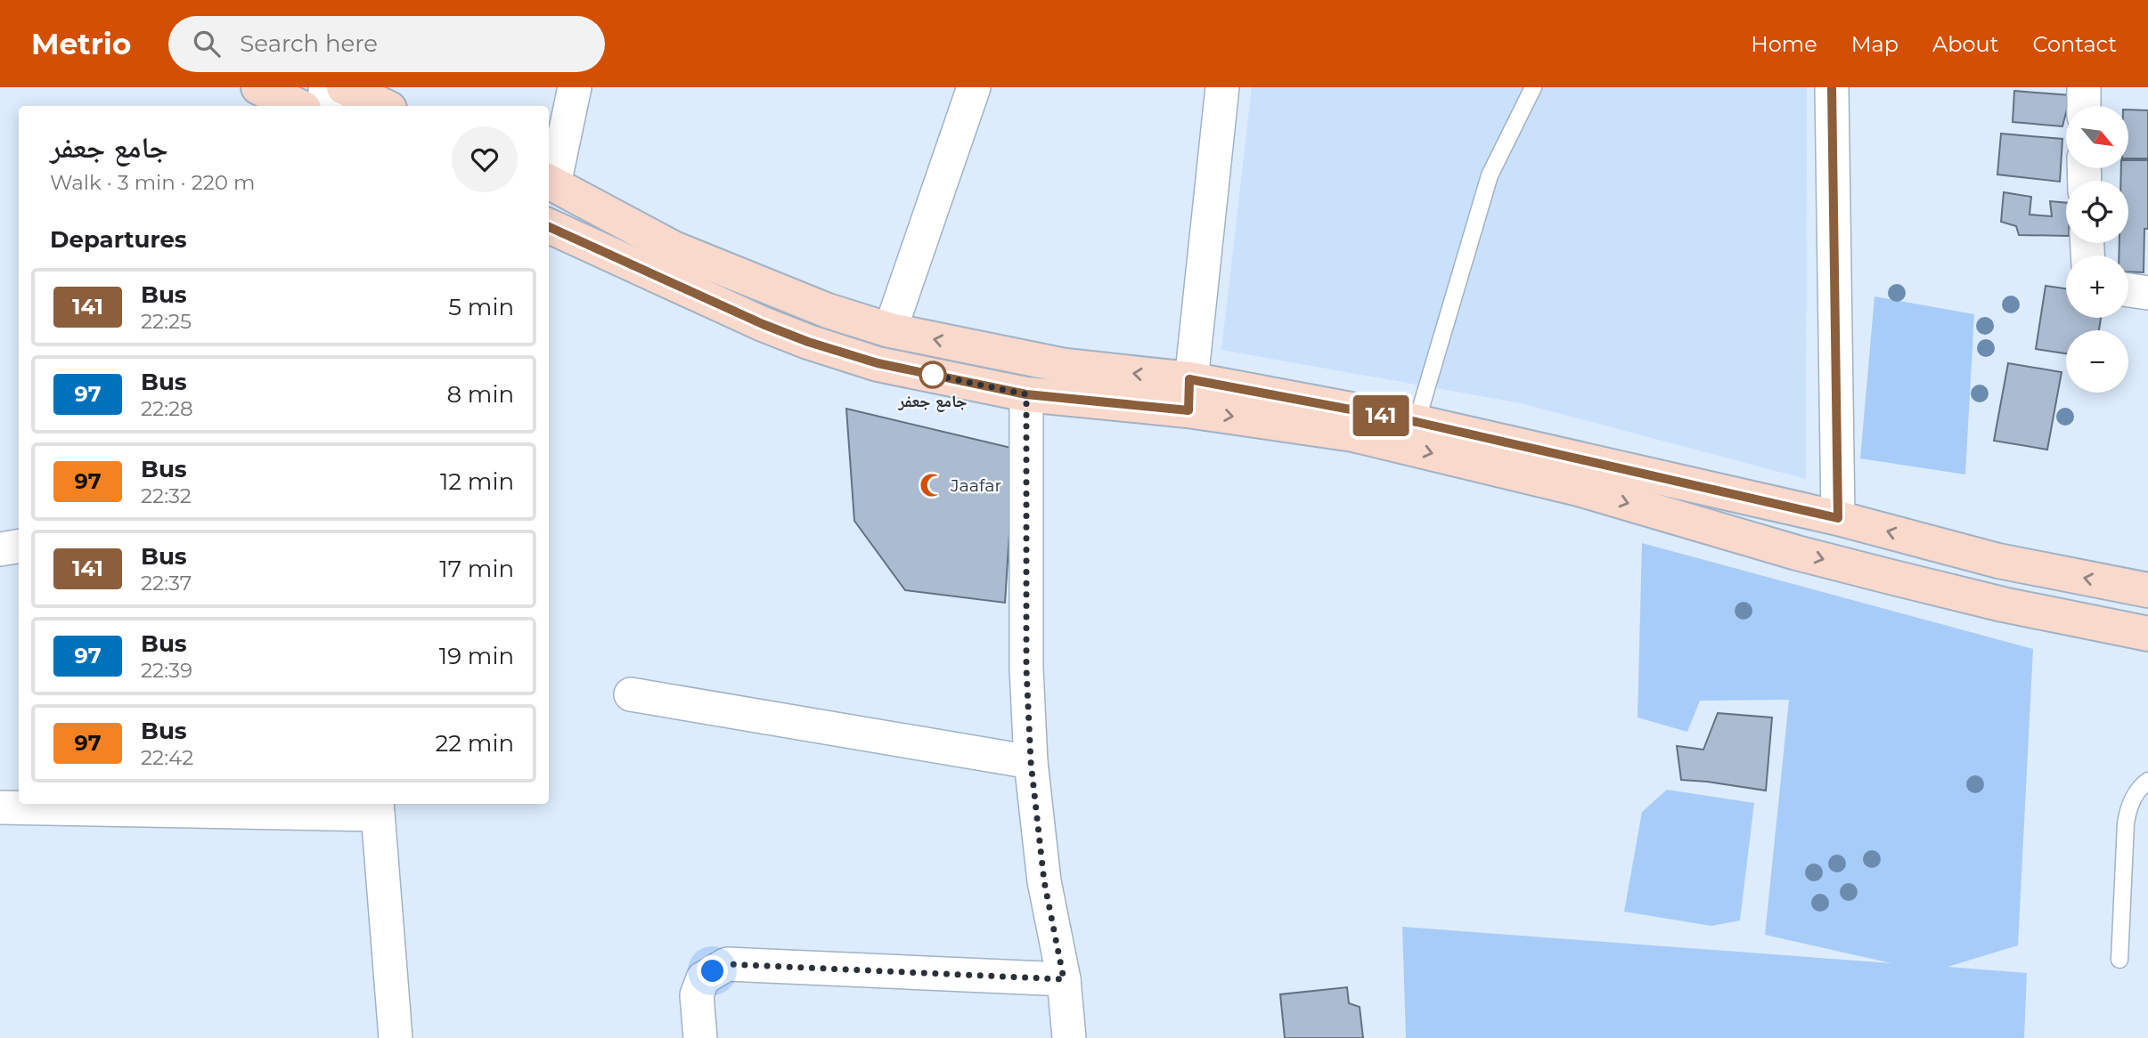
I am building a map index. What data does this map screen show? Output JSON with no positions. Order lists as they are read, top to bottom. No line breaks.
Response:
{"places":{"other":["جامع جعفر"],"mosque":["Jaafar"]},"lines":["bus line 141"],"north":"bottom right","page":{"header":"Metrio","search":"Search here","nav":["Home","Map","About","Contact"],"on_map":"141","map_buttons":["+","−"],"heading":[["جامع جعفر","Walk · 3 min · 220 m"],"Departures"],"list":[{"mark":"141","name":"Bus","note":"22:25","value":"5 min"},{"mark":"97","name":"Bus","note":"22:28","value":"8 min"},{"mark":"97","name":"Bus","note":"22:32","value":"12 min"},{"mark":"141","name":"Bus","note":"22:37","value":"17 min"},{"mark":"97","name":"Bus","note":"22:39","value":"19 min"},{"mark":"97","name":"Bus","note":"22:42","value":"22 min"}]}}
